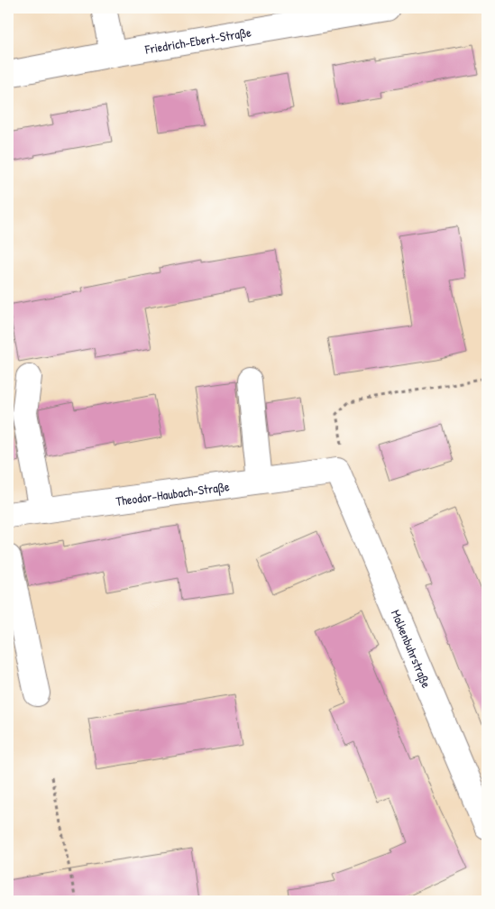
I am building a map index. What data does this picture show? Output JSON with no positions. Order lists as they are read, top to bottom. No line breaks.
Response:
{"streets":{"street":["Friedrich-Ebert-Straße","Theodor-Haubach-Straße","Molkenbuhrstraße"]},"crossings":[["Theodor-Haubach-Straße","Molkenbuhrstraße"]]}
